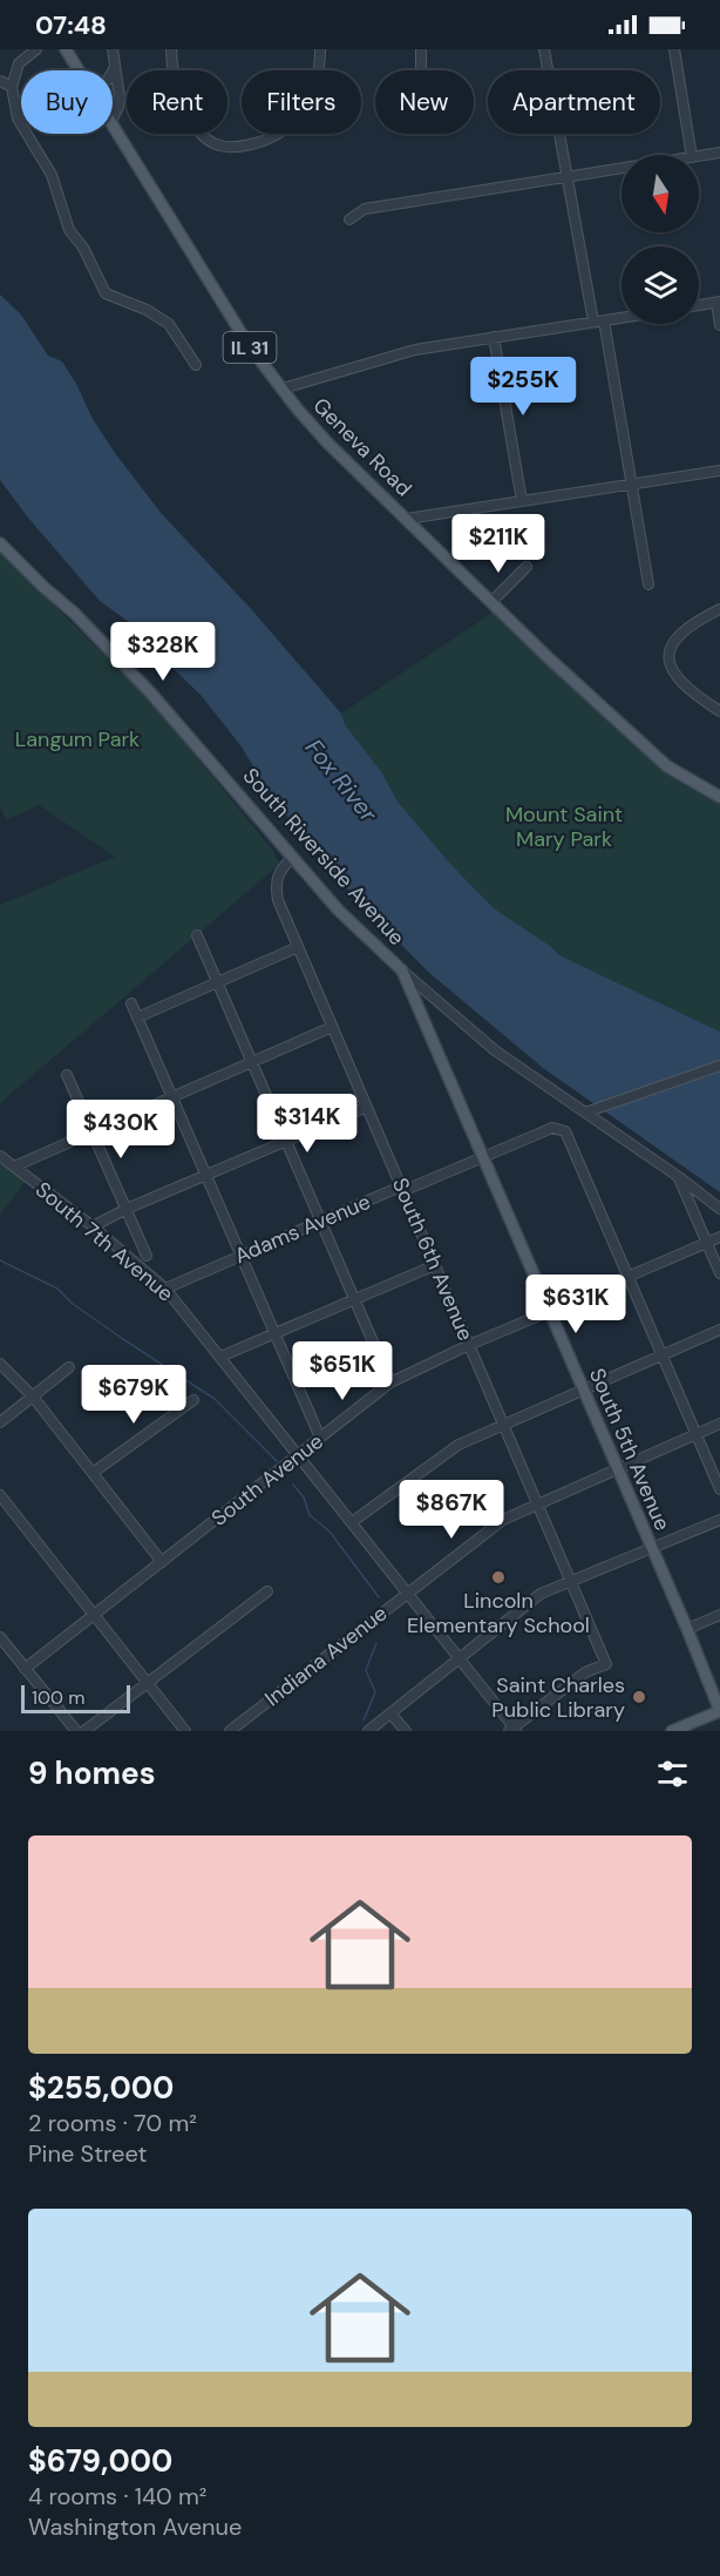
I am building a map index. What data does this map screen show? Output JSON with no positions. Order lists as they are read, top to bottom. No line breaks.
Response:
{"streets":{"main road":["IL 31","Geneva Road","South Riverside Avenue","South 5th Avenue"],"street":["Adams Avenue","South 7th Avenue","South 6th Avenue","South Avenue","Indiana Avenue"]},"crossings":[["South Riverside Avenue","South 6th Avenue"],["South Riverside Avenue","South 5th Avenue"],["Adams Avenue","South 7th Avenue"],["Adams Avenue","South 6th Avenue"],["Adams Avenue","South 5th Avenue"],["Adams Avenue","South Avenue"],["South 7th Avenue","South 6th Avenue"],["South 7th Avenue","South Avenue"],["South 7th Avenue","Indiana Avenue"],["South 6th Avenue","South Avenue"],["South 6th Avenue","Indiana Avenue"],["South 5th Avenue","South Avenue"],["South 5th Avenue","Indiana Avenue"]],"water":["Fox River"],"parks":["Langum Park","Mount Saint Mary Park"],"places":["Lincoln Elementary School","Saint Charles Public Library"],"scale_bar":"100 m","north":"bottom","page":{"status":"07:48","chip":["Buy","Rent","Filters","New","Apartment"],"price":["$255K","$211K","$328K","$314K","$430K","$631K","$651K","$679K","$867K"],"scale":"100 m","heading":"9 homes","list":[{"name":"$255,000","note":"2 rooms · 70 m² · Pine Street"},{"name":"$679,000","note":"4 rooms · 140 m² · Washington Avenue"}]}}
